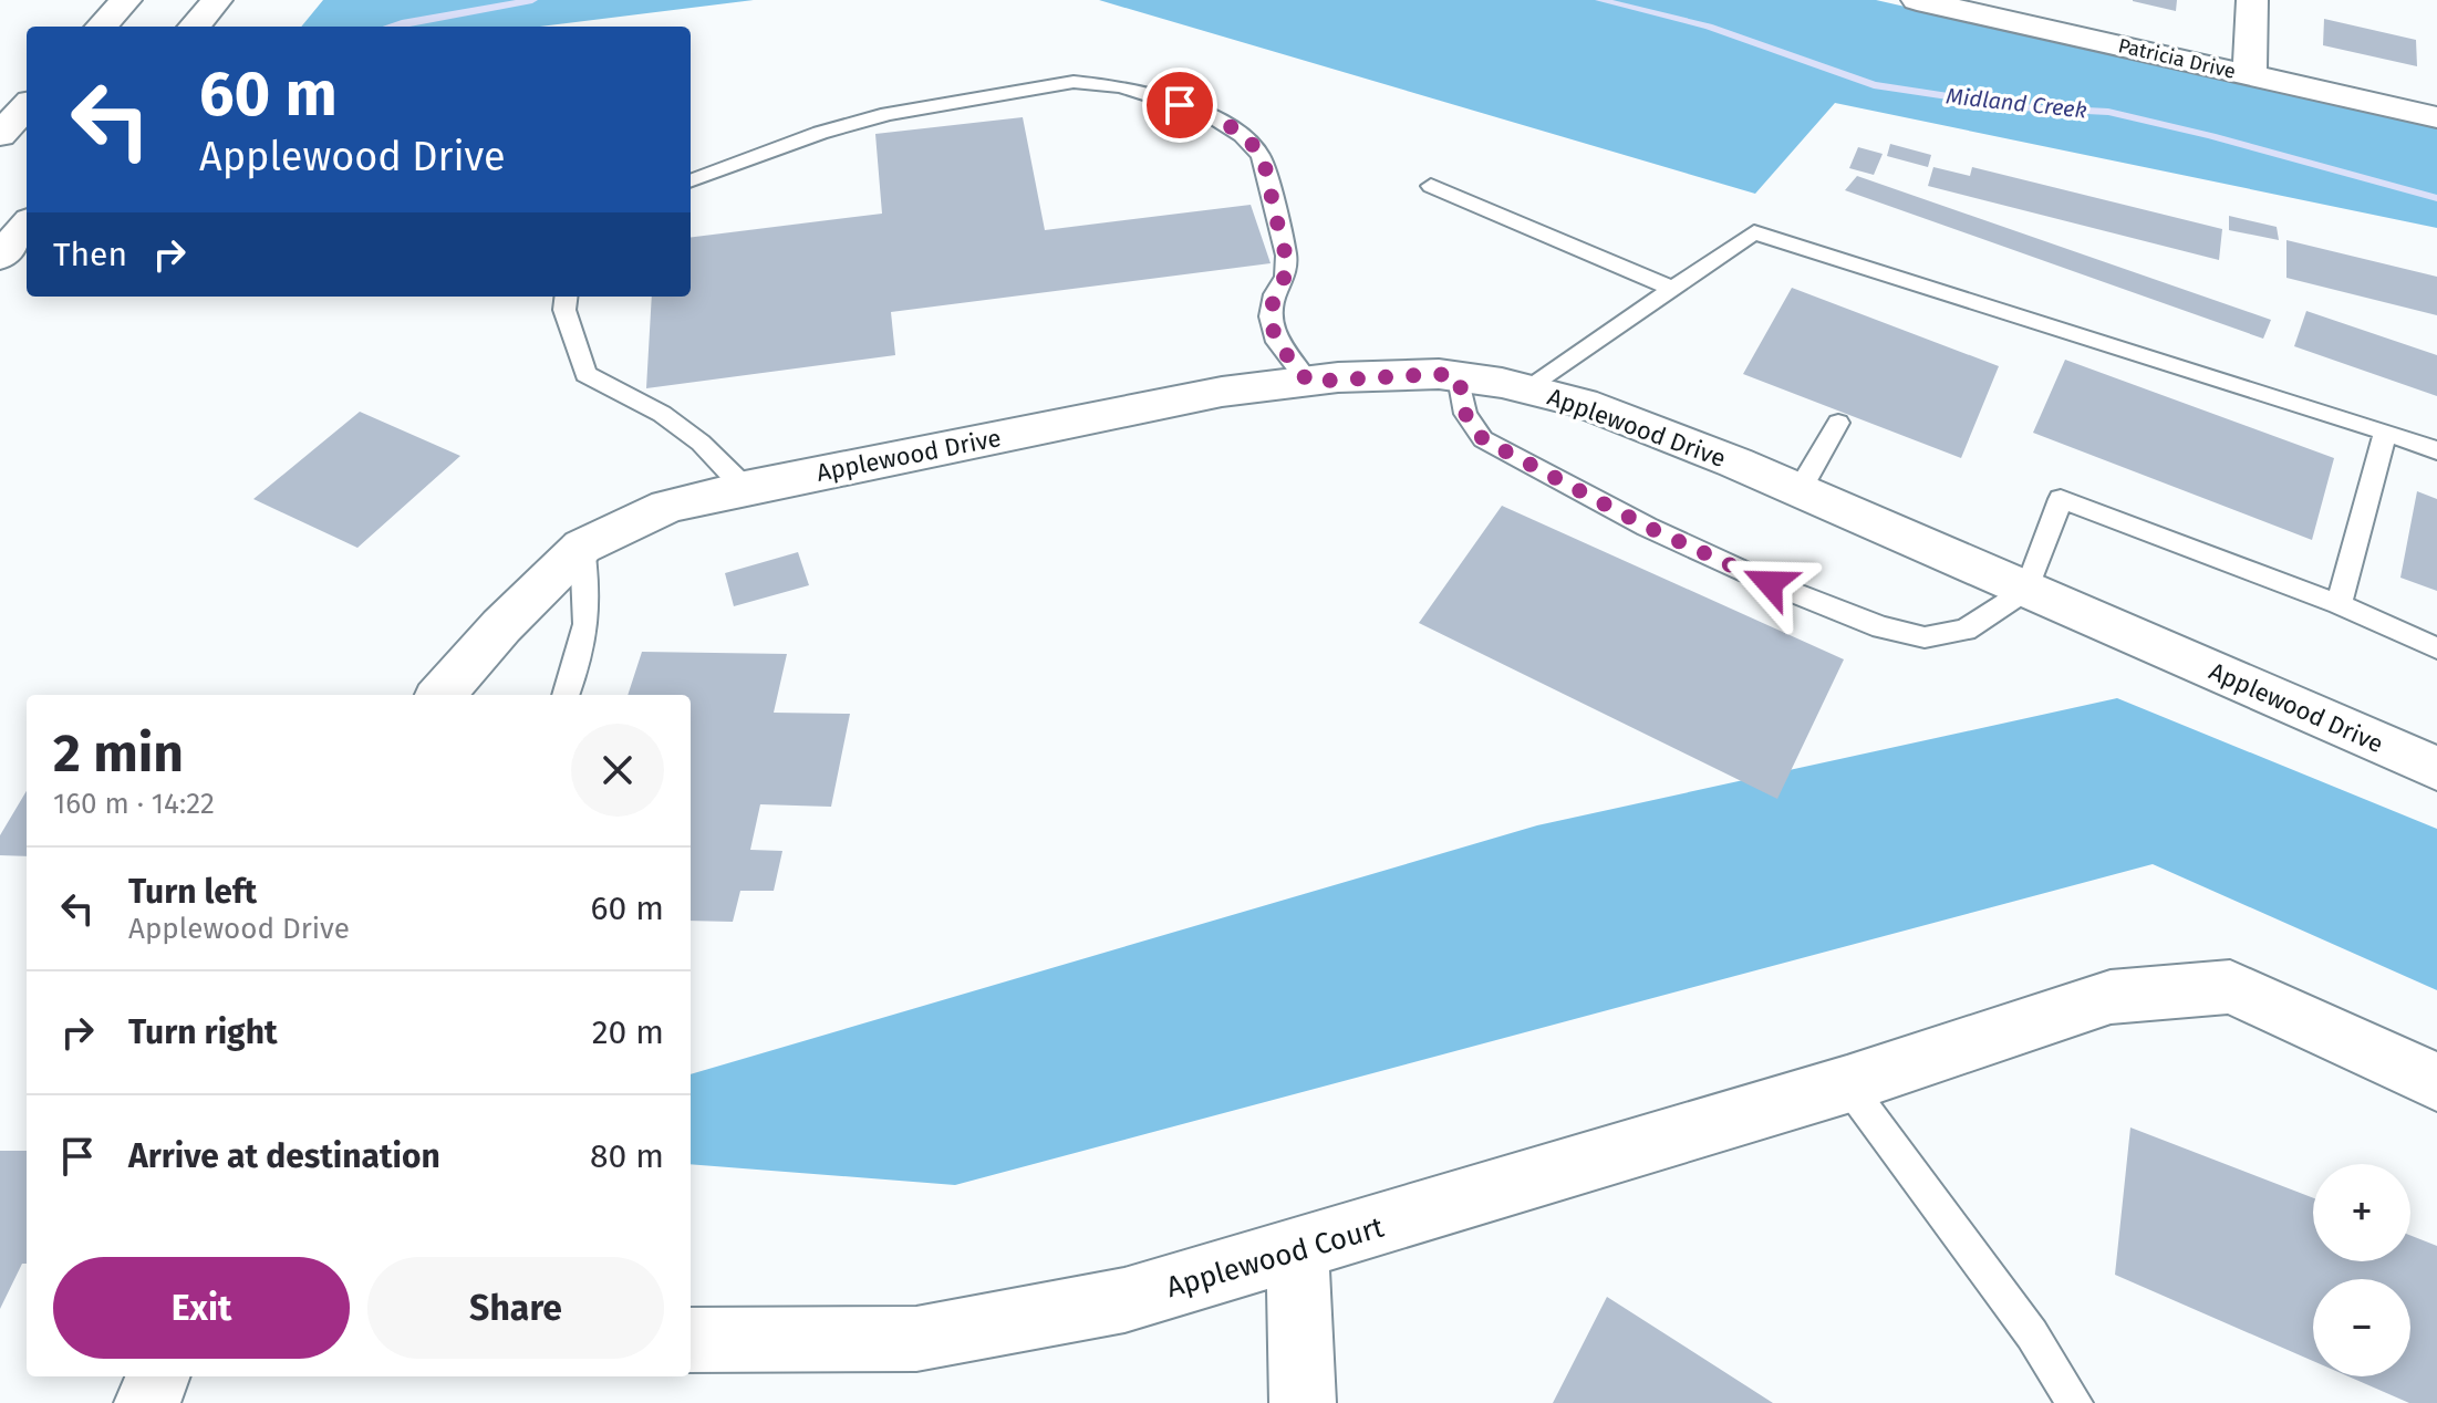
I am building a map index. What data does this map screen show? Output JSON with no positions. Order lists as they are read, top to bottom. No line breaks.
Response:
{"streets":{"main road":["Patricia Drive","Applewood Drive","Applewood Court"]},"water":["Midland Creek"],"page":{"turn":["60 m","Applewood Drive"],"then":"Then","heading":["2 min","160 m · 14:22"],"list":[{"name":"Turn left","note":"Applewood Drive","value":"60 m"},{"name":"Turn right","value":"20 m"},{"name":"Arrive at destination","value":"80 m"}],"map_buttons":["+","−"],"buttons":["Exit","Share"]}}
